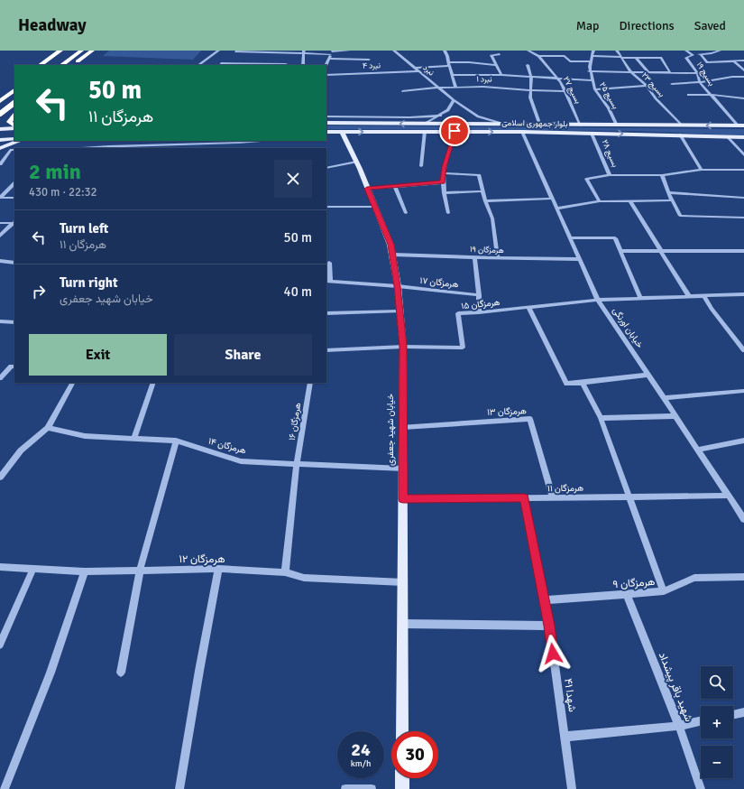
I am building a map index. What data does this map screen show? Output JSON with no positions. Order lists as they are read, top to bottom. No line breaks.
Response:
{"streets":{"main road":["بلوار جمهوری اسلامی","خیابان شهید جعفری"],"street":["نبرد ۴","نبرد","بسیج ۱۹","نبرد ۱","بسیج ۲۳","بسیج ۲۷","بسیج ۲۵","بسیج ۲۸","هرمزگان ۱۹","هرمزگان ۱۷","هرمزگان ۱۵","خیابان اورنگی","هرمزگان ۱۳","هرمزگان ۱۶","هرمزگان ۱۴","هرمزگان ۱۱","هرمزگان ۱۲","هرمزگان ۹","شهید باقر پیشداد","شهدا ۴۱"]},"crossings":[["نبرد ۴","نبرد"],["نبرد","نبرد ۱"],["نبرد","بلوار جمهوری اسلامی"],["بسیج ۱۹","بلوار جمهوری اسلامی"],["نبرد ۱","بسیج ۲۷"],["بسیج ۲۳","بلوار جمهوری اسلامی"],["بسیج ۲۷","بلوار جمهوری اسلامی"],["بسیج ۲۵","بلوار جمهوری اسلامی"],["بلوار جمهوری اسلامی","بسیج ۲۸"],["بلوار جمهوری اسلامی","خیابان اورنگی"],["بلوار جمهوری اسلامی","خیابان شهید جعفری"],["هرمزگان ۱۹","خیابان اورنگی"],["هرمزگان ۱۹","خیابان شهید جعفری"],["هرمزگان ۱۷","خیابان شهید جعفری"],["هرمزگان ۱۵","خیابان اورنگی"],["هرمزگان ۱۵","خیابان شهید جعفری"],["خیابان اورنگی","هرمزگان ۱۱"],["هرمزگان ۱۳","خیابان شهید جعفری"],["هرمزگان ۱۳","هرمزگان ۱۱"],["هرمزگان ۱۶","هرمزگان ۱۴"],["هرمزگان ۱۶","هرمزگان ۱۲"],["خیابان شهید جعفری","هرمزگان ۱۴"],["خیابان شهید جعفری","هرمزگان ۱۱"],["خیابان شهید جعفری","هرمزگان ۱۲"],["هرمزگان ۱۱","شهدا ۴۱"],["هرمزگان ۹","شهید باقر پیشداد"],["هرمزگان ۹","شهدا ۴۱"]],"page":{"header":"Headway","nav":["Map","Directions","Saved"],"turn":["50 m","هرمزگان ۱۱"],"heading":["2 min","430 m · 22:32"],"list":[{"name":"Turn left","note":"هرمزگان ۱۱","value":"50 m"},{"name":"Turn right","note":"خیابان شهید جعفری","value":"40 m"}],"buttons":["Exit","Share"],"map_buttons":["+","−"],"speed":"24 km/h","limit":"30"}}
